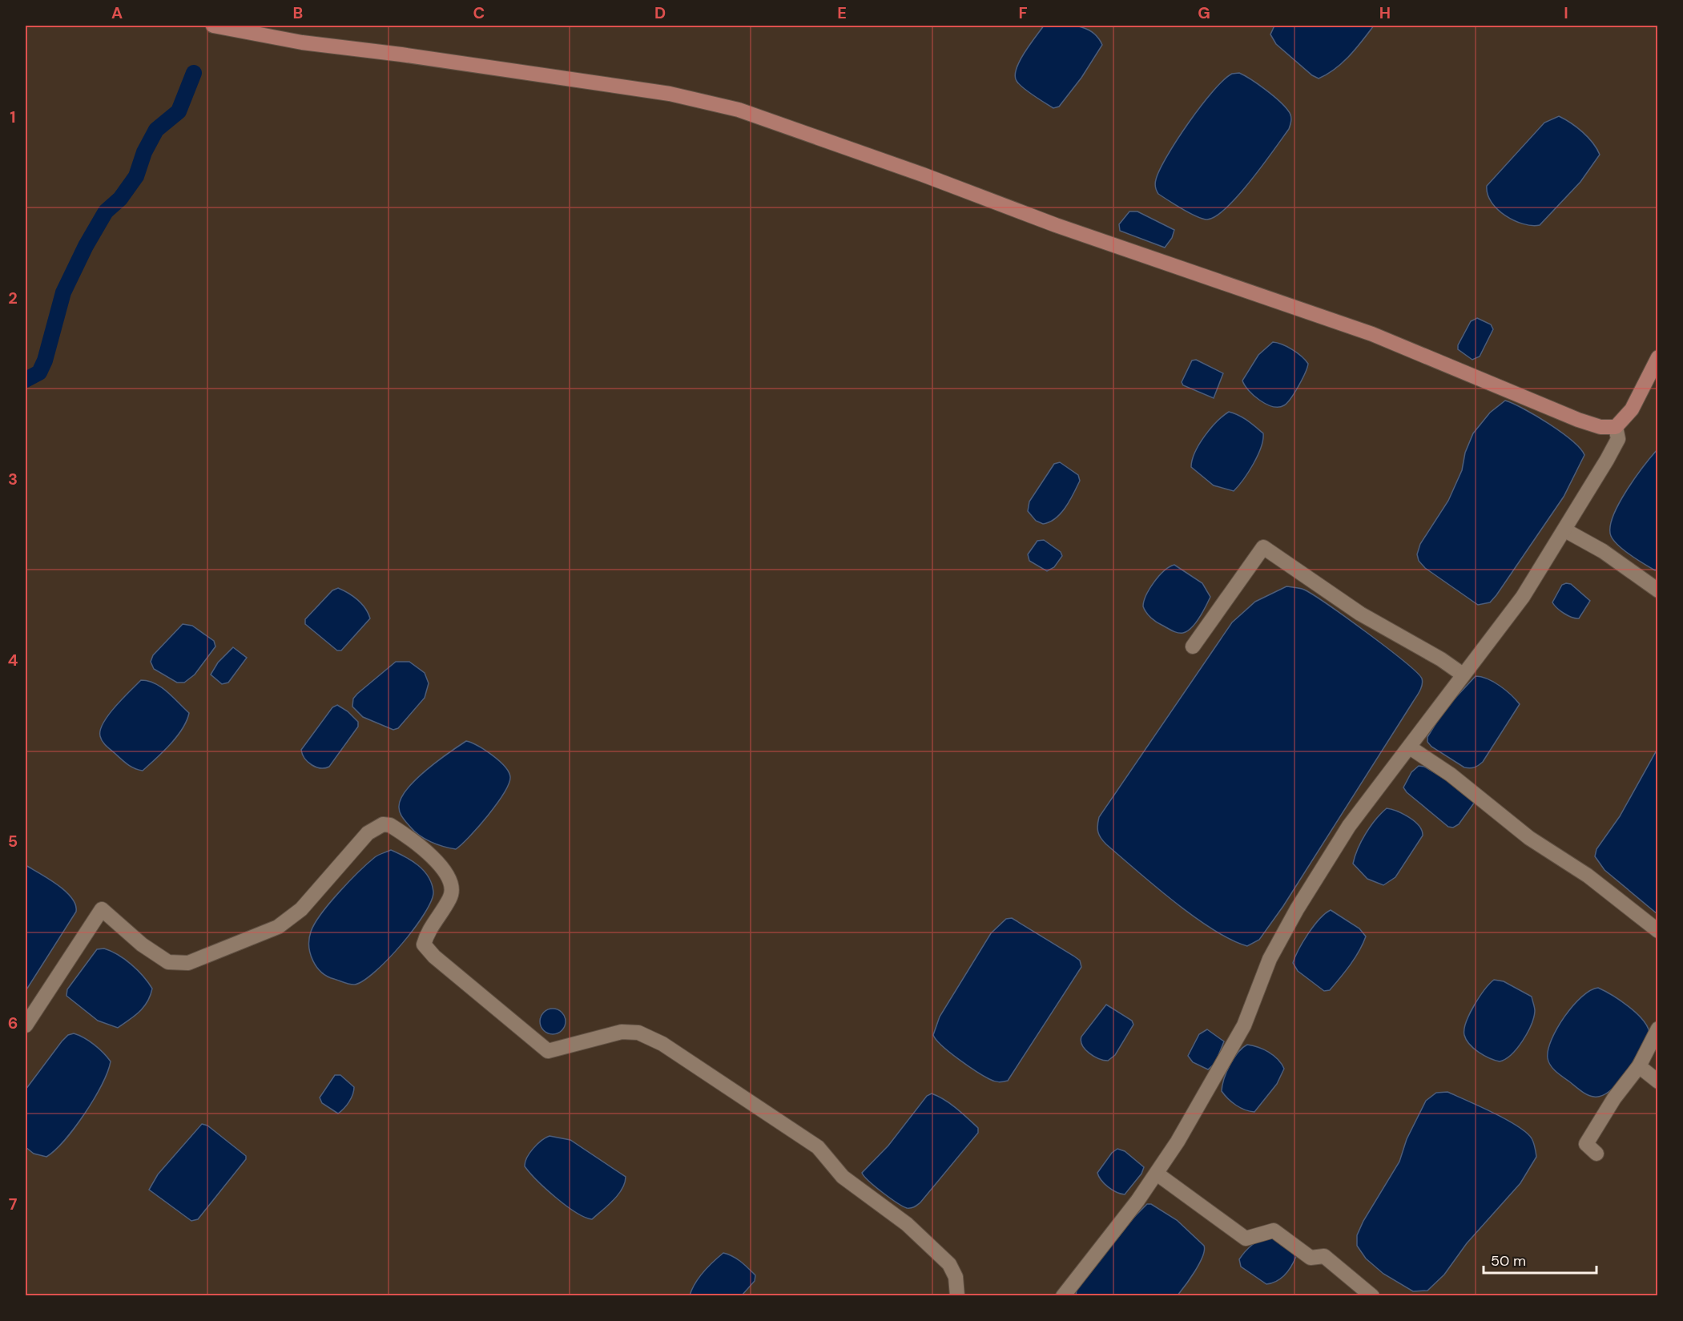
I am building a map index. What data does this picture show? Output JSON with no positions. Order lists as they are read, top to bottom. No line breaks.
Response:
{"scale_bar":"50 m","grid":{"columns":["A","B","C","D","E","F","G","H","I"],"rows":["1","2","3","4","5","6","7"]}}
